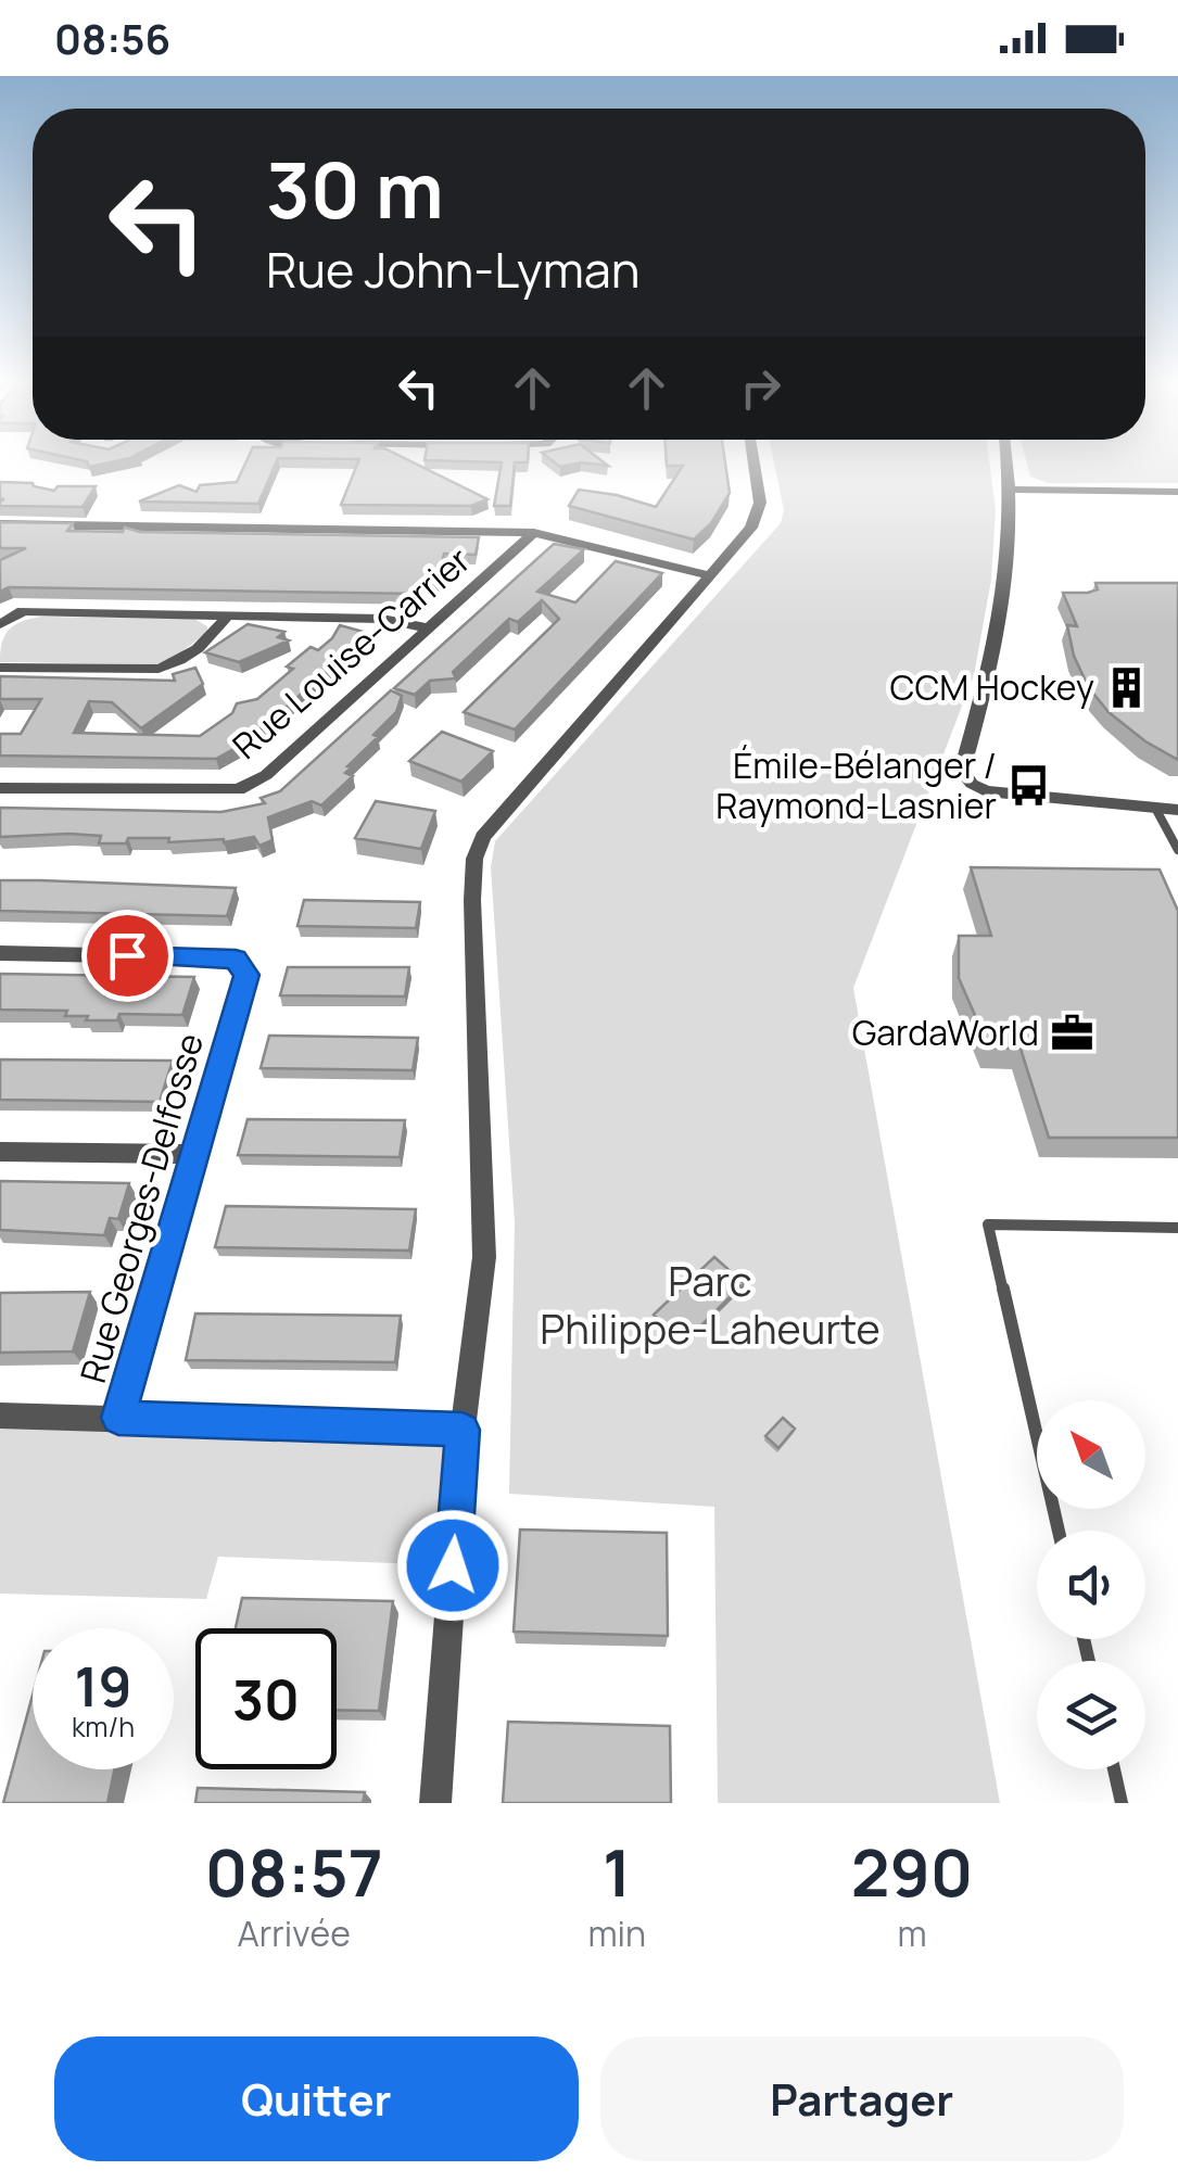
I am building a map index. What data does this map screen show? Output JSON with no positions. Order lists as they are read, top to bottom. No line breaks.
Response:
{"streets":{"street":["Rue Louise-Carrier","Rue Georges-Delfosse"]},"parks":["Parc Philippe-Laheurte"],"places":{"building":["CCM Hockey"],"bus stop":["Émile-Bélanger / Raymond-Lasnier"],"office":["GardaWorld"]},"north":"top left","page":{"status":"08:56","turn":["30 m","Rue John-Lyman"],"speed":"19 km/h","limit":"30","eta":["08:57","Arrivée","1","min","290","m"],"buttons":["Quitter","Partager"]}}
